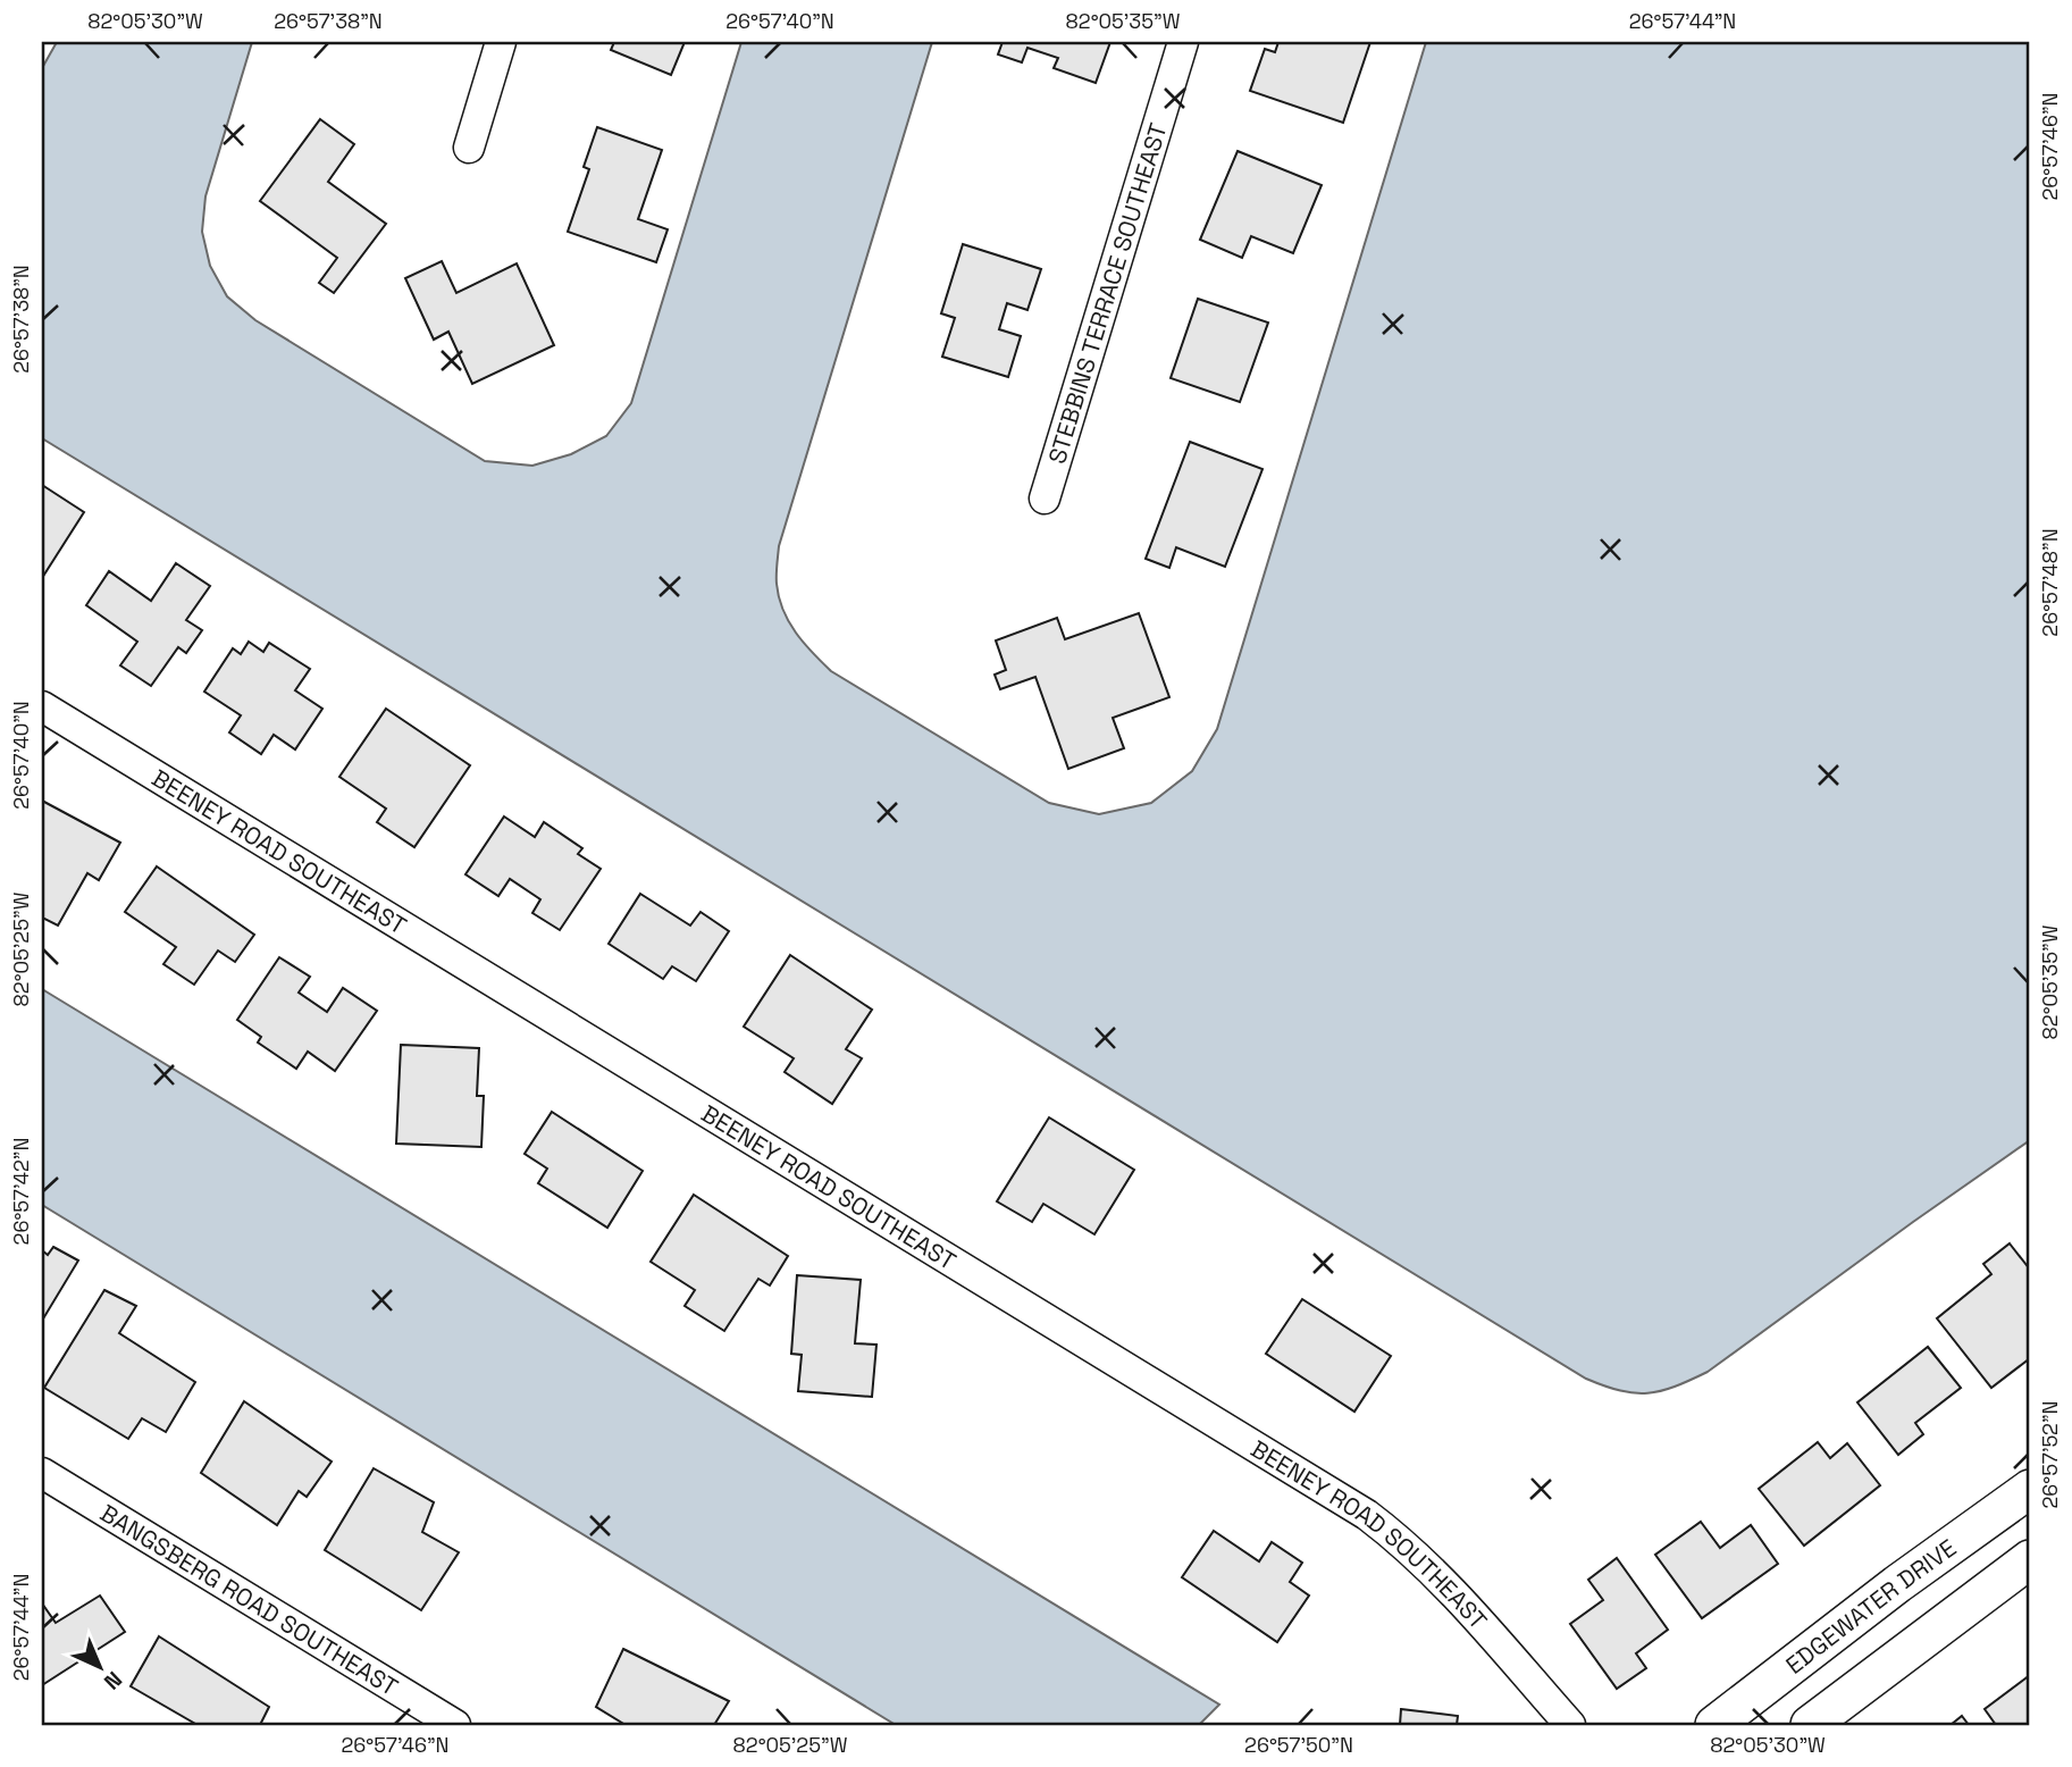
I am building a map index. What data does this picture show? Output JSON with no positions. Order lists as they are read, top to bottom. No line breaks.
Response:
{"streets":{"street":["STEBBINS TERRACE SOUTHEAST","BEENEY ROAD SOUTHEAST","BANGSBERG ROAD SOUTHEAST","EDGEWATER DRIVE"]},"north":"bottom right","coordinates":["82°05'30\"W","26°57'38\"N","26°57'40\"N","82°05'35\"W","26°57'44\"N","26°57'46\"N","26°57'48\"N","82°05'25\"W","26°57'42\"N","26°57'52\"N","26°57'50\"N"]}
